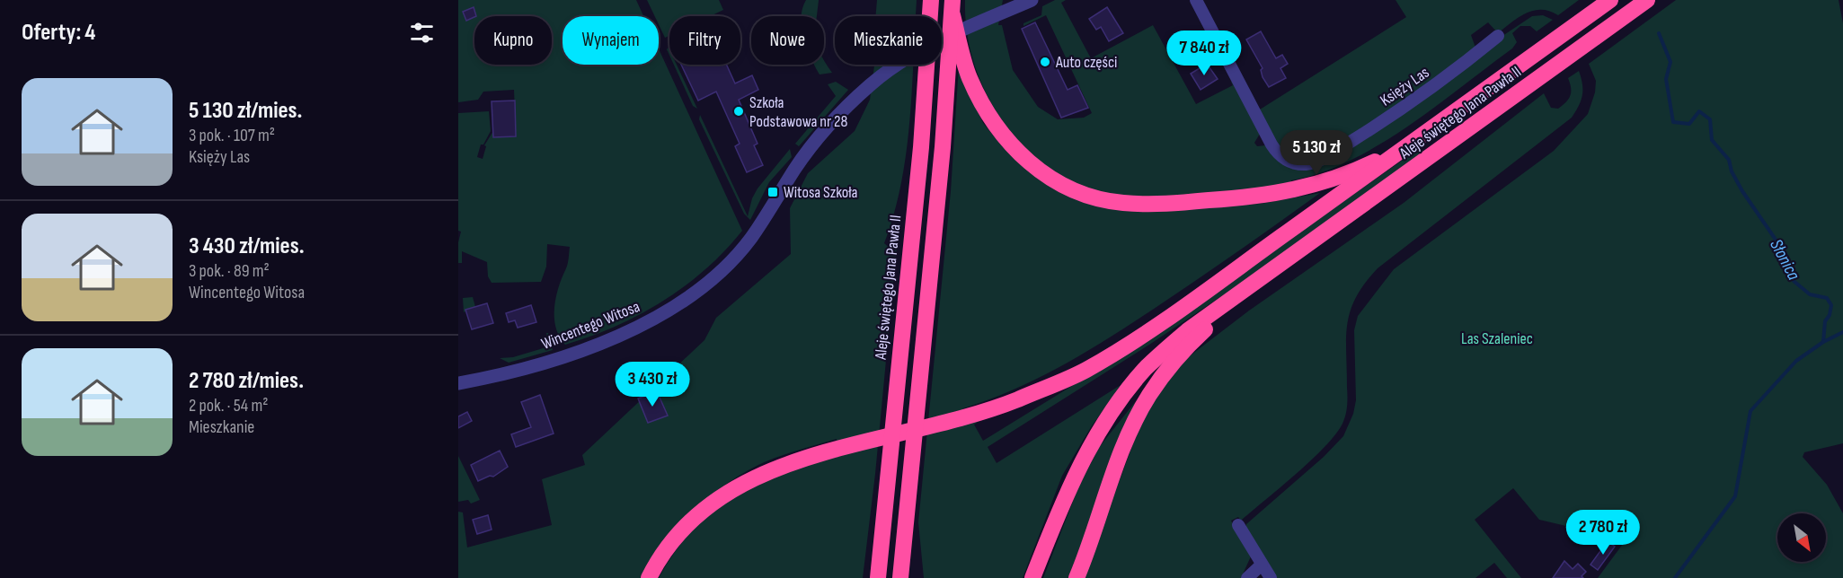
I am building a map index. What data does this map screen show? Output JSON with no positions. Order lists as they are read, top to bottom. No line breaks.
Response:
{"streets":{"highway":["Aleje świętego Jana Pawła II"],"street":["Księży Las","Wincentego Witosa"]},"water":["Słonica"],"parks":["Las Szaleniec"],"places":{"other":["Auto części","Szkoła Podstawowa nr 28"],"transit":["Witosa Szkoła"]},"north":"bottom right","page":{"heading":"Oferty: 4","chip":["Kupno","Wynajem","Filtry","Nowe","Mieszkanie"],"price":["7 840 zł","5 130 zł","3 430 zł","2 780 zł"],"list":[{"name":"5 130 zł/mies.","note":"3 pok. · 107 m² · Księży Las"},{"name":"3 430 zł/mies.","note":"3 pok. · 89 m² · Wincentego Witosa"},{"name":"2 780 zł/mies.","note":"2 pok. · 54 m² · Mieszkanie"}]}}
